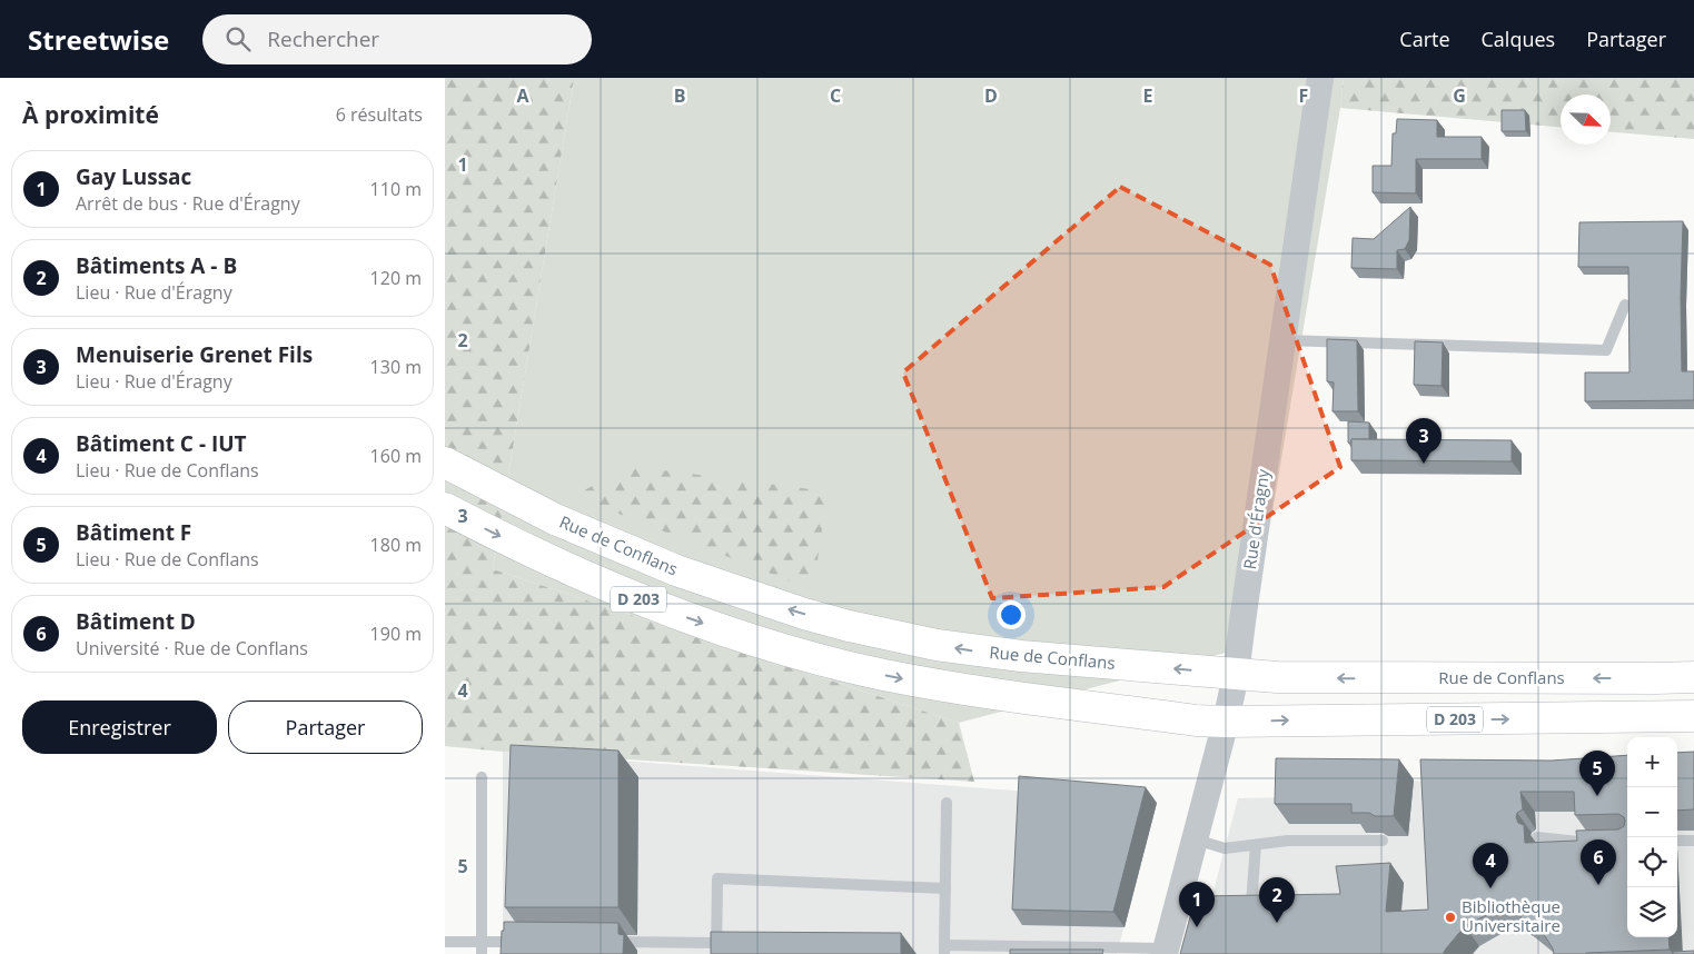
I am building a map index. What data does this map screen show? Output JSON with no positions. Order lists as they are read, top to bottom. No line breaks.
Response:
{"streets":{"main road":["Rue de Conflans","D 203"],"street":["Rue d'Éragny"]},"crossings":[["Rue d'Éragny","Rue de Conflans"],["Rue d'Éragny","D 203"]],"places":["Bibliothèque Universitaire"],"north":"bottom right","page":{"header":"Streetwise","search":"Rechercher","nav":["Carte","Calques","Partager"],"heading":["À proximité","6 résultats"],"list":[{"mark":"1","name":"Gay Lussac","note":"Arrêt de bus · Rue d'Éragny","value":"110 m"},{"mark":"2","name":"Bâtiments A - B","note":"Lieu · Rue d'Éragny","value":"120 m"},{"mark":"3","name":"Menuiserie Grenet Fils","note":"Lieu · Rue d'Éragny","value":"130 m"},{"mark":"4","name":"Bâtiment C - IUT","note":"Lieu · Rue de Conflans","value":"160 m"},{"mark":"5","name":"Bâtiment F","note":"Lieu · Rue de Conflans","value":"180 m"},{"mark":"6","name":"Bâtiment D","note":"Université · Rue de Conflans","value":"190 m"}],"pins":["3","5","6","4","2","1"],"buttons":["Enregistrer","Partager"],"map_buttons":["+","−"]},"grid":{"columns":["A","B","C","D","E","F","G"],"rows":["1","2","3","4","5"]}}
